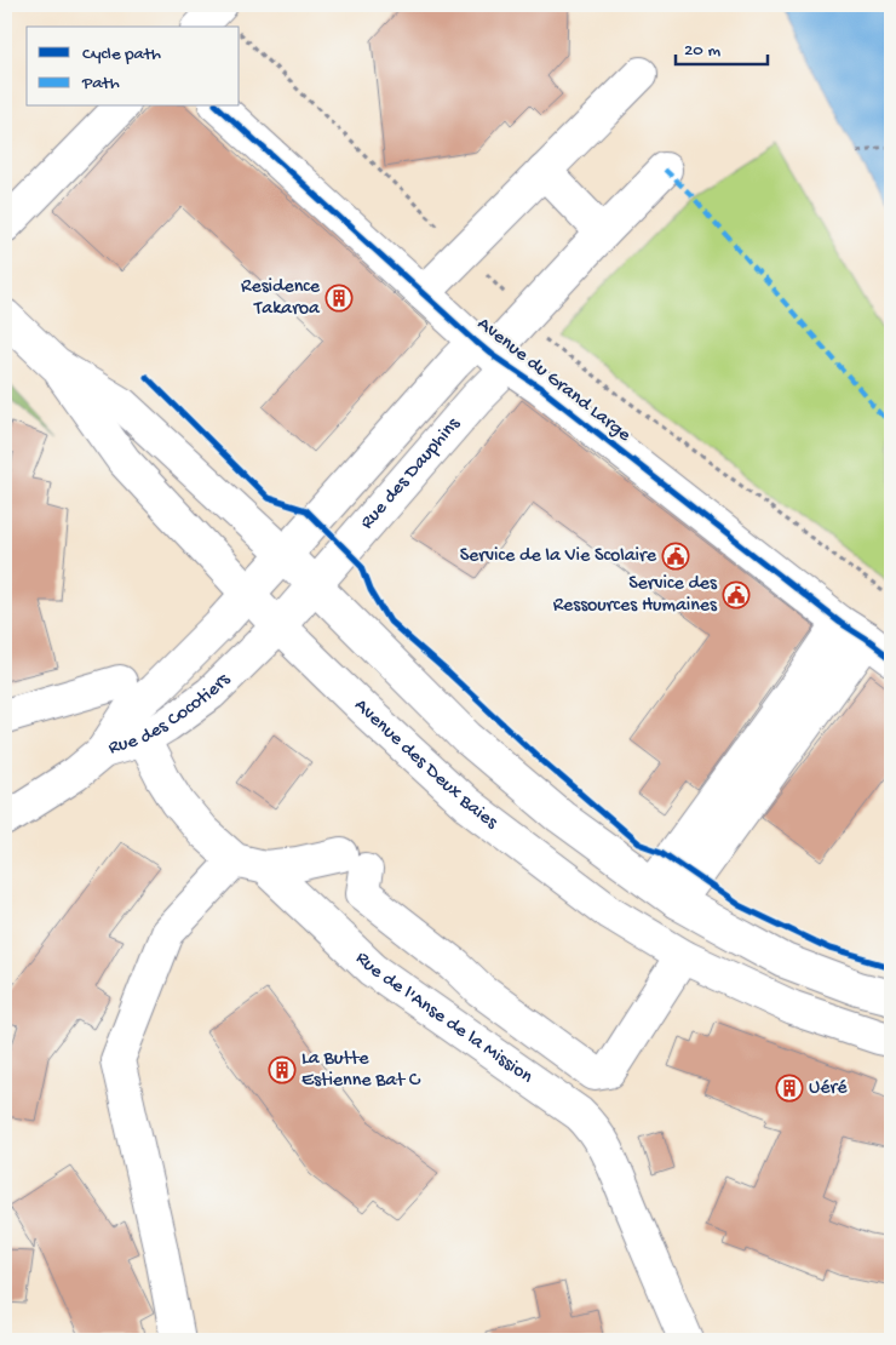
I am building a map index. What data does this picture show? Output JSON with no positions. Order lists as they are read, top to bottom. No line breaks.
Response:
{"streets":{"street":["Avenue du Grand Large","Rue des Dauphins","Rue des Cocotiers","Avenue des Deux Baies","Rue de l'Anse de la Mission"]},"crossings":[["Avenue du Grand Large","Rue des Dauphins"],["Rue des Dauphins","Rue des Cocotiers"],["Rue des Dauphins","Avenue des Deux Baies"],["Rue des Cocotiers","Avenue des Deux Baies"],["Rue des Cocotiers","Rue de l'Anse de la Mission"]],"places":{"building":["Residence Takaroa","La Butte Estienne Bat C","Uéré"],"public building":["Service de la Vie Scolaire","Service des Ressources Humaines"]},"legend":["Cycle path","Path"],"scale_bar":"20 m"}
